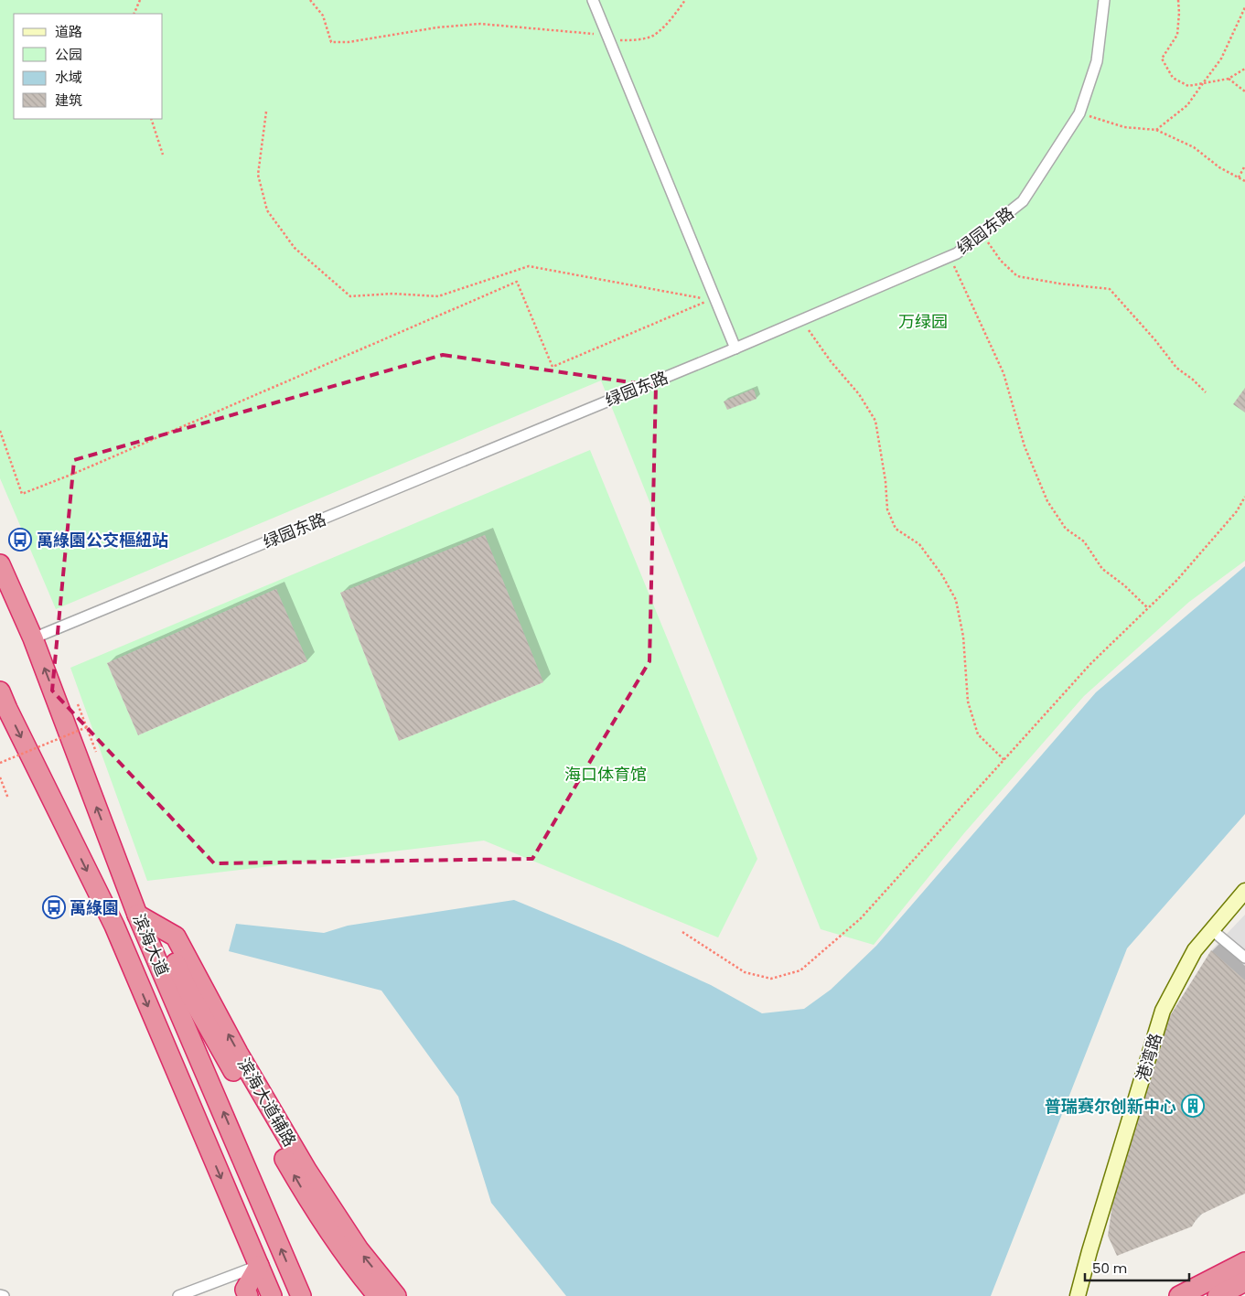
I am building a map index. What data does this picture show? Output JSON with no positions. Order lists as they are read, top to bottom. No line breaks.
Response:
{"streets":{"highway":["滨海大道","滨海大道辅路"],"street":["绿园东路","港湾路"]},"crossings":[["绿园东路","滨海大道"],["滨海大道","滨海大道辅路"]],"parks":["万绿园","海口体育馆"],"places":{"bus stop":["萬綠園公交樞紐站","萬綠園"],"building":["普瑞赛尔创新中心"]},"legend":["道路","公园","水域","建筑"],"scale_bar":"50 m"}
